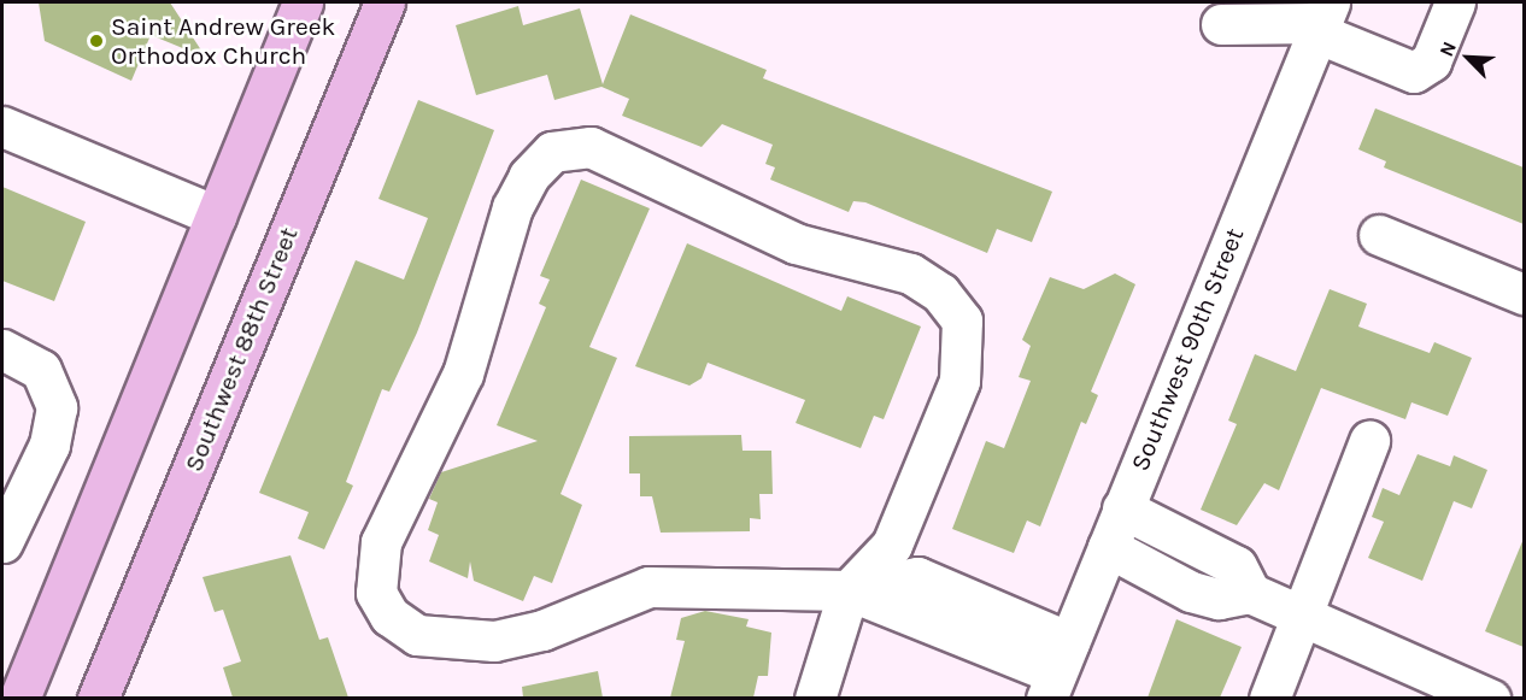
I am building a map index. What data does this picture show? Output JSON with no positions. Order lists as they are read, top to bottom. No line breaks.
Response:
{"streets":{"main road":["Southwest 88th Street"],"street":["Southwest 90th Street"]},"places":["Saint Andrew Greek Orthodox Church"],"north":"top left"}
